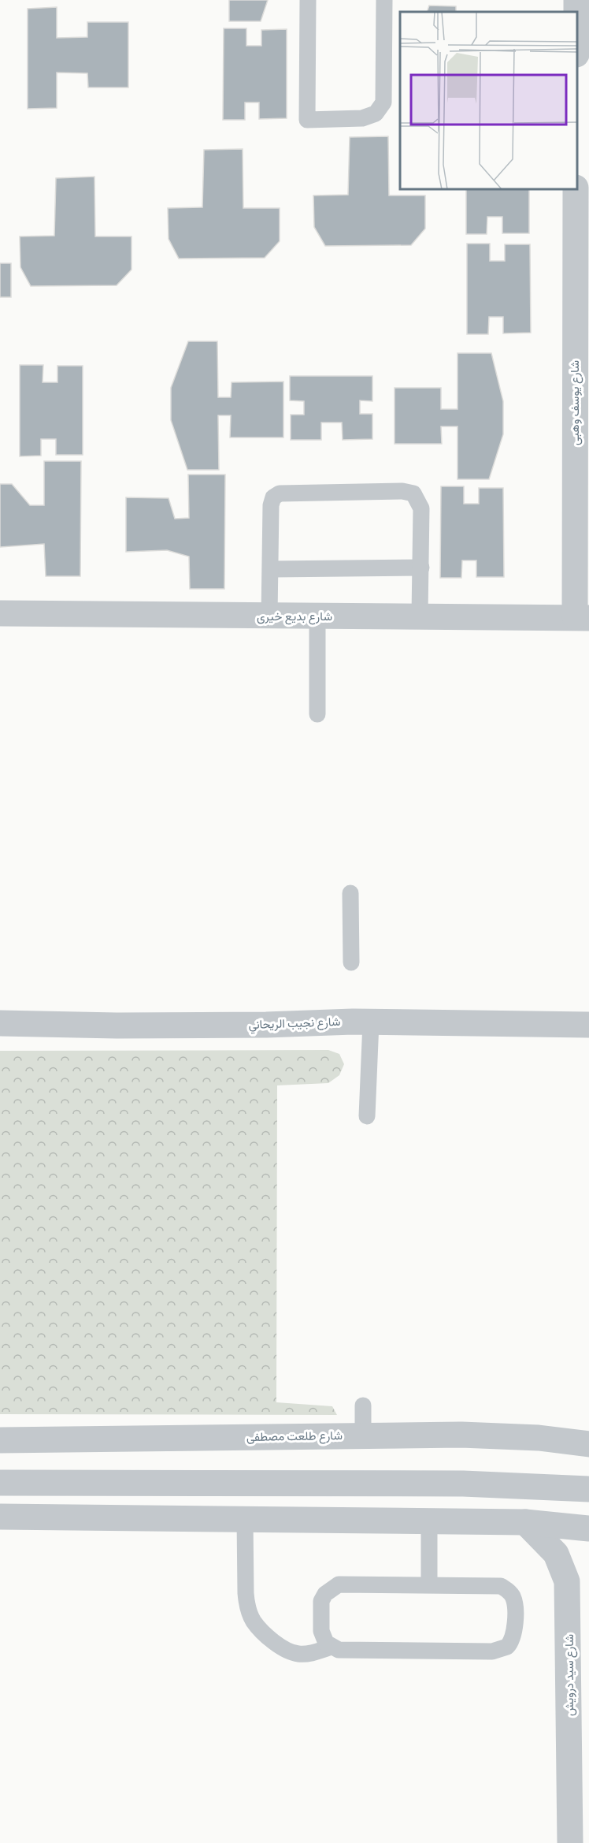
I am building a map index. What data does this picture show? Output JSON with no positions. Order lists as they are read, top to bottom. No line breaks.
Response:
{"streets":{"street":["شارع يوسف وهبى","شارع بديع خيرى","شارع نجيب الريحاني","شارع طلعت مصطفى","شارع سيد درويش"]},"crossings":[["شارع يوسف وهبى","شارع بديع خيرى"]]}
